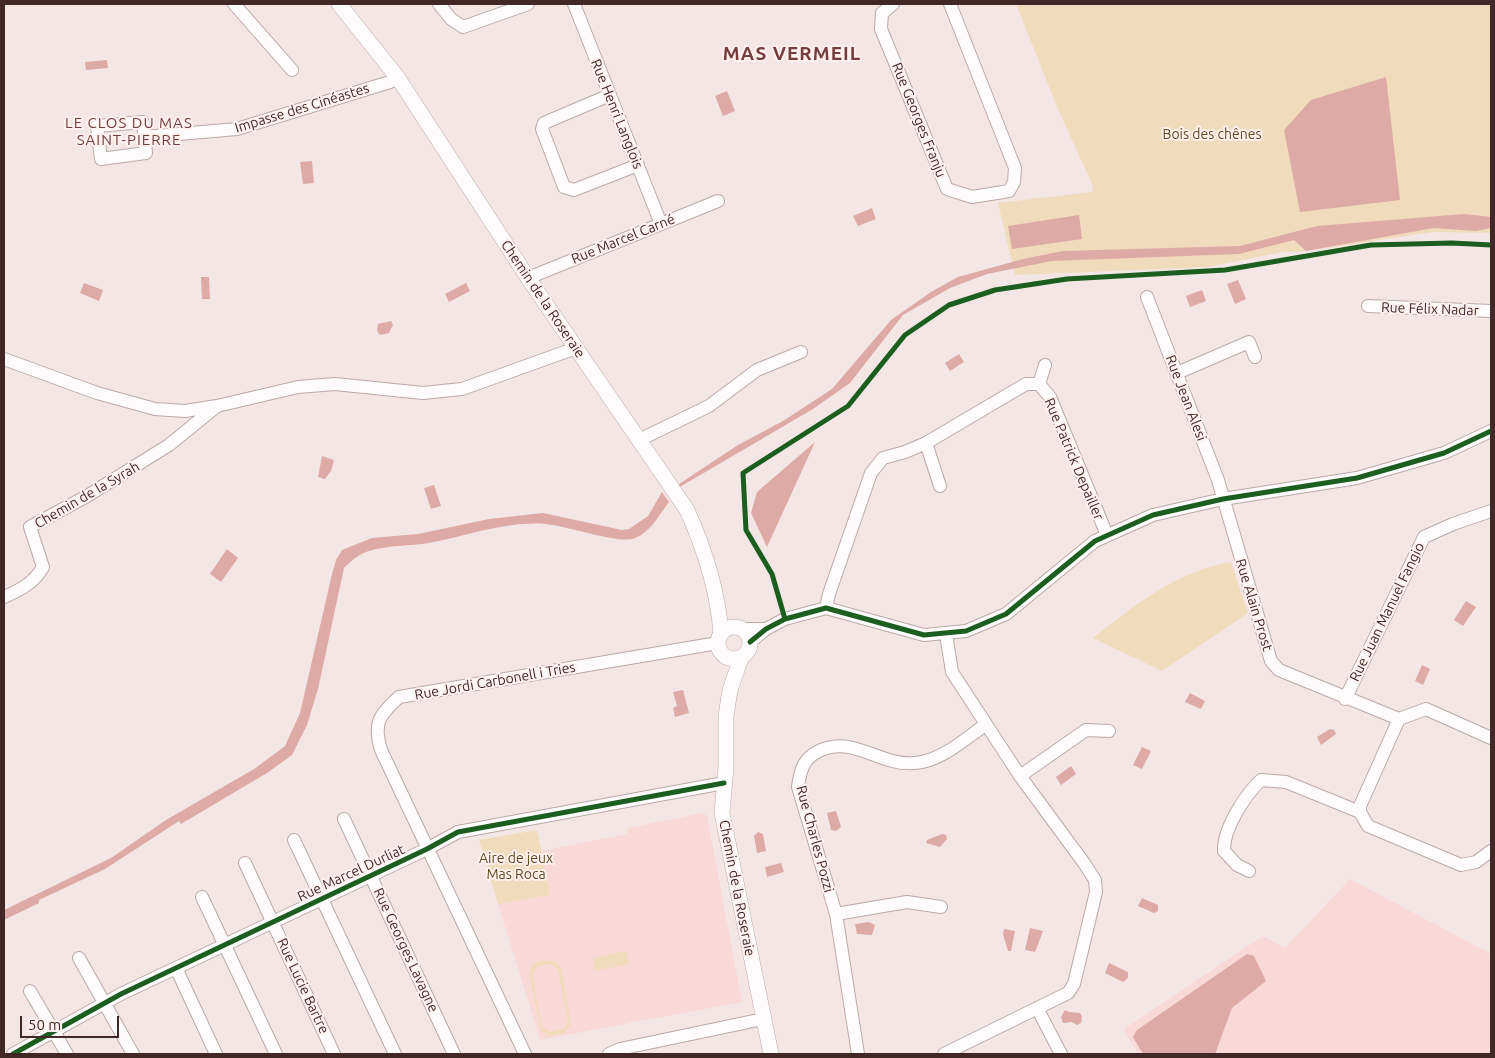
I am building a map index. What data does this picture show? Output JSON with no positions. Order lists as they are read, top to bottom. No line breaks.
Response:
{"streets":{"street":["Impasse des Cinéastes","Rue Henri Langlois","Rue Georges Franju","Rue Marcel Carné","Chemin de la Roseraie","Rue Félix Nadar","Rue Jean Alesi","Rue Patrick Depailler","Chemin de la Syrah","Rue Alain Prost","Rue Juan Manuel Fangio","Rue Jordi Carbonell i Tries","Rue Charles Pozzi","Rue Marcel Durliat","Rue Georges Lavagne","Rue Lucie Bartre"]},"crossings":[["Impasse des Cinéastes","Chemin de la Roseraie"],["Rue Henri Langlois","Rue Marcel Carné"],["Rue Marcel Carné","Chemin de la Roseraie"],["Chemin de la Roseraie","Rue Jordi Carbonell i Tries"],["Chemin de la Roseraie","Rue Marcel Durliat"],["Rue Jean Alesi","Rue Alain Prost"],["Rue Alain Prost","Rue Juan Manuel Fangio"],["Rue Jordi Carbonell i Tries","Rue Marcel Durliat"],["Rue Marcel Durliat","Rue Georges Lavagne"],["Rue Marcel Durliat","Rue Lucie Bartre"]],"districts":["MAS VERMEIL","LE CLOS DU MAS SAINT-PIERRE"],"parks":["Bois des chênes","Aire de jeux Mas Roca"],"scale_bar":"50 m"}
